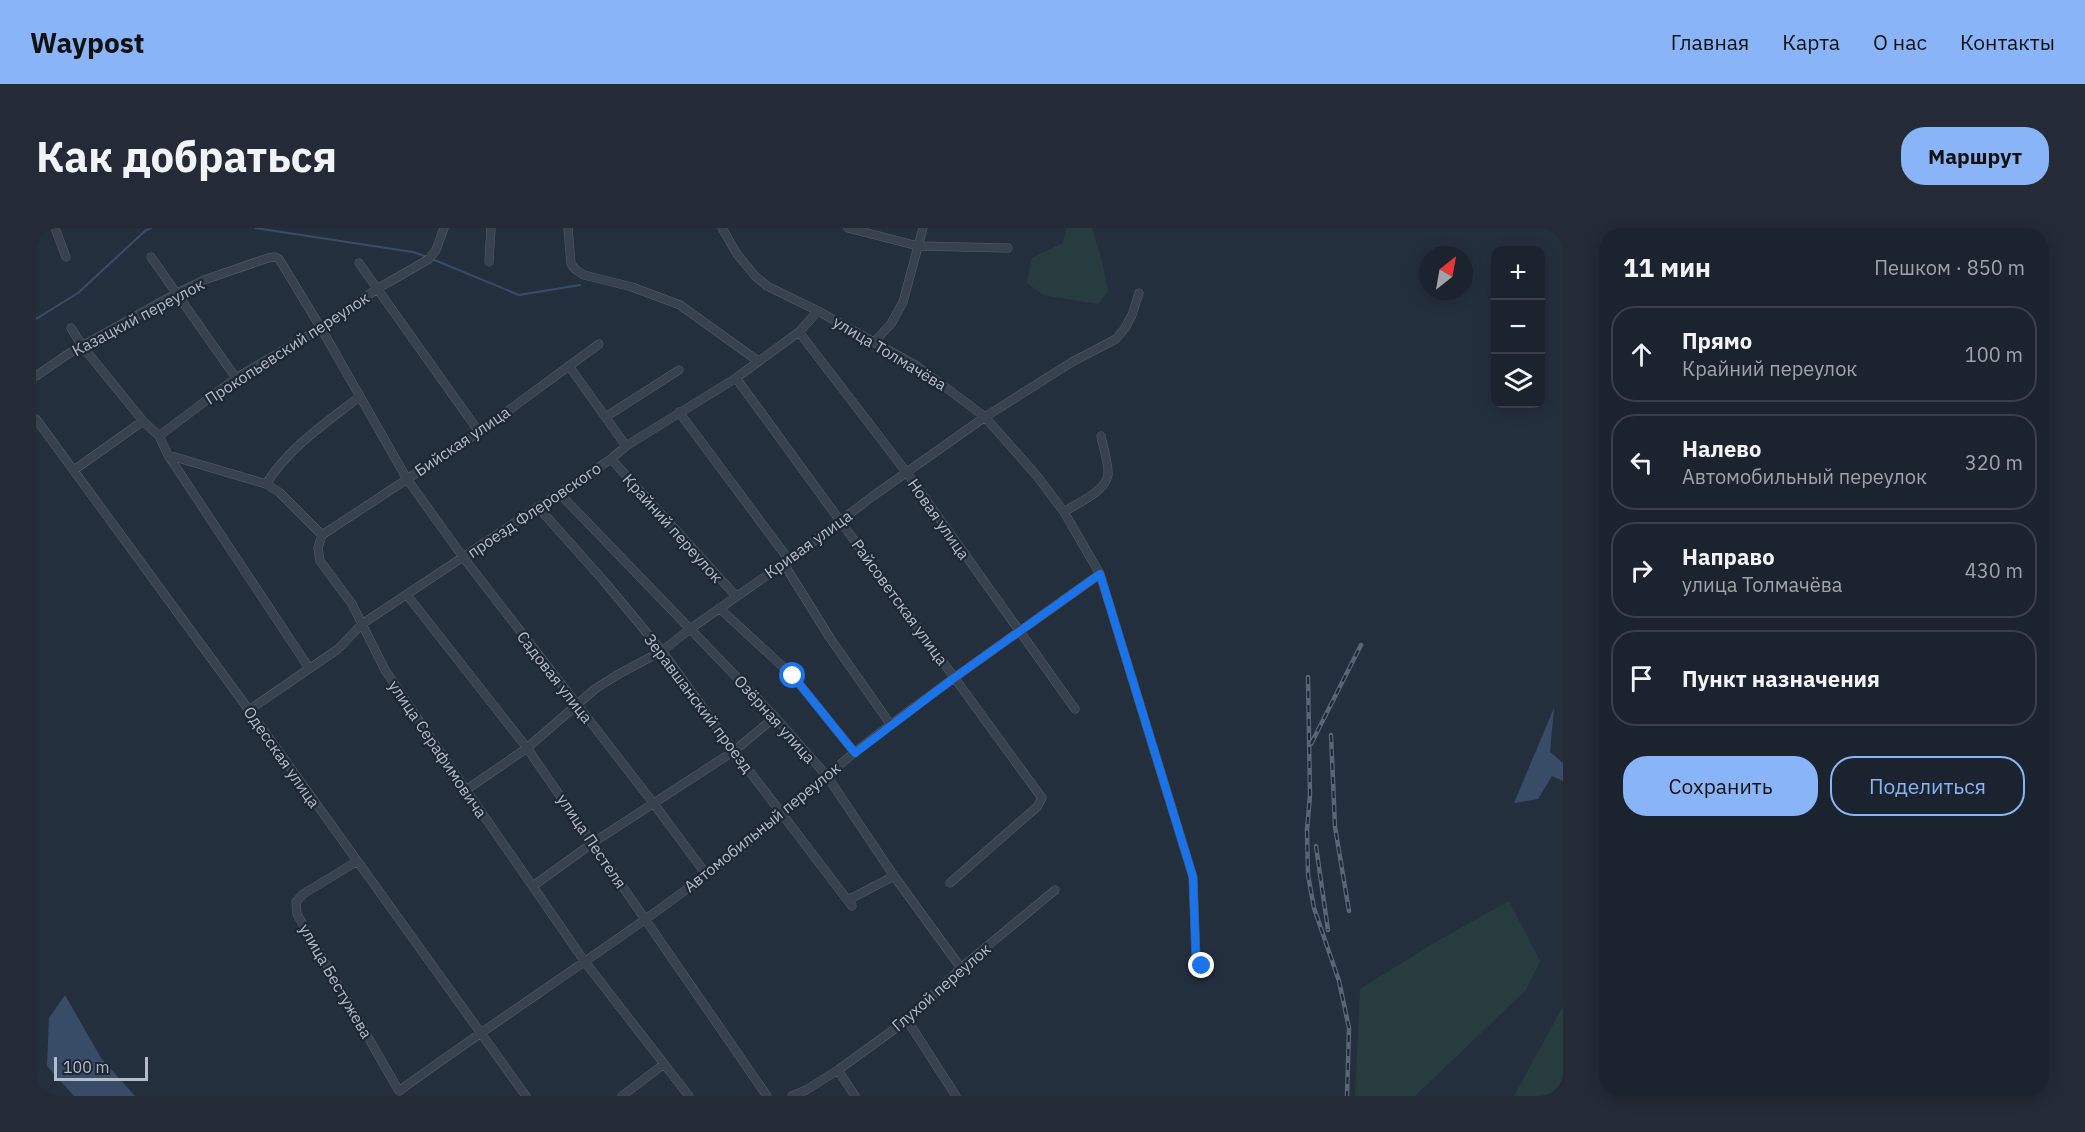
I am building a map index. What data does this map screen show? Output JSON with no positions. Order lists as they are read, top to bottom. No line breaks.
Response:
{"streets":{"street":["Казацкий переулок","Прокопьевский переулок","улица Толмачёва","Бийская улица","проезд Флеровского","Новая улица","Крайний переулок","Кривая улица","Райсоветская улица","Садовая улица","Зеравшанский проезд","Озёрная улица","улица Серафимовича","Одесская улица","Автомобильный переулок","улица Пестеля","улица Бестужева","Глухой переулок"]},"crossings":[["Казацкий переулок","Садовая улица"],["Прокопьевский переулок","Садовая улица"],["улица Толмачёва","проезд Флеровского"],["улица Толмачёва","Кривая улица"],["улица Толмачёва","Автомобильный переулок"],["Бийская улица","Садовая улица"],["Бийская улица","улица Серафимовича"],["проезд Флеровского","Новая улица"],["проезд Флеровского","Крайний переулок"],["проезд Флеровского","Райсоветская улица"],["проезд Флеровского","Садовая улица"],["проезд Флеровского","Зеравшанский проезд"],["проезд Флеровского","Озёрная улица"],["проезд Флеровского","улица Серафимовича"],["проезд Флеровского","Одесская улица"],["проезд Флеровского","улица Пестеля"],["Новая улица","Кривая улица"],["Новая улица","Автомобильный переулок"],["Крайний переулок","Кривая улица"],["Крайний переулок","Автомобильный переулок"],["Кривая улица","Райсоветская улица"],["Кривая улица","Садовая улица"],["Кривая улица","Зеравшанский проезд"],["Кривая улица","Озёрная улица"],["Кривая улица","улица Серафимовича"],["Кривая улица","улица Пестеля"],["Райсоветская улица","Автомобильный переулок"],["Садовая улица","Автомобильный переулок"],["Зеравшанский проезд","Озёрная улица"],["Зеравшанский проезд","Автомобильный переулок"],["Озёрная улица","Автомобильный переулок"],["Озёрная улица","Глухой переулок"],["улица Серафимовича","Автомобильный переулок"],["Одесская улица","Автомобильный переулок"],["Одесская улица","улица Бестужева"],["Автомобильный переулок","улица Пестеля"],["Автомобильный переулок","улица Бестужева"]],"scale_bar":"100 m","north":"top right","page":{"header":"Waypost","nav":["Главная","Карта","О нас","Контакты"],"buttons":["Маршрут",["Сохранить","Поделиться"]],"title":"Как добраться","heading":["11 мин","Пешком · 850 m"],"map_buttons":["+","−"],"list":[["Прямо","Крайний переулок","100 m"],["Налево","Автомобильный переулок","320 m"],["Направо","улица Толмачёва","430 m"],"Пункт назначения"],"scale":"100 m"}}
